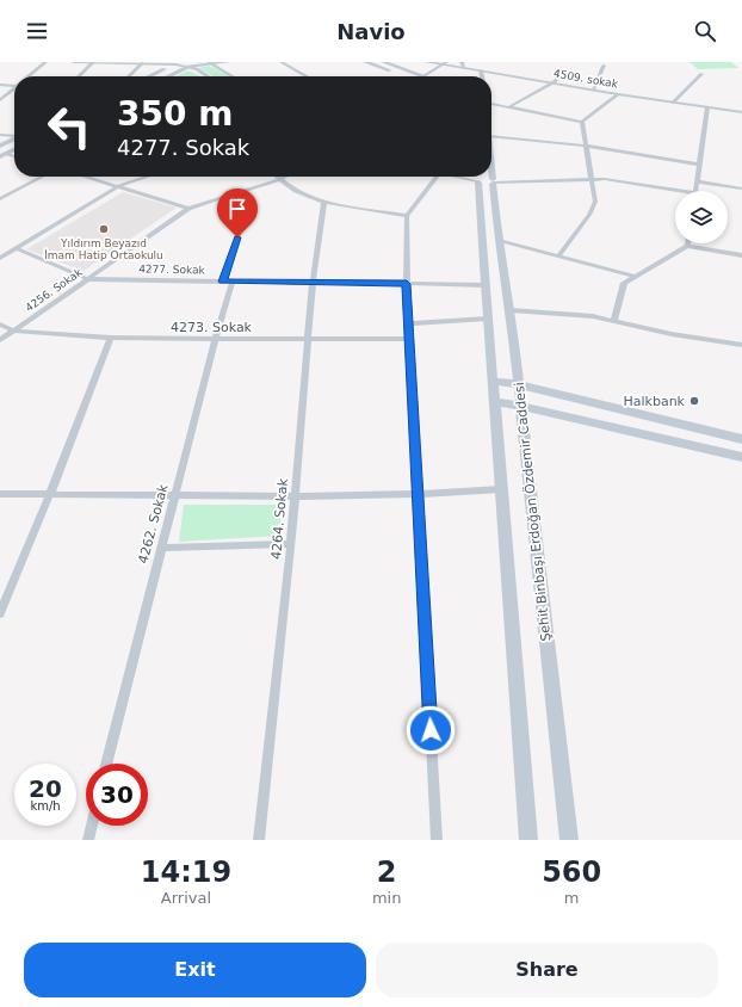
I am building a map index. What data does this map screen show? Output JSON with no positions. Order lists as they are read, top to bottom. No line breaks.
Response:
{"streets":{"main road":["Şehit Binbaşı Erdoğan Özdemir Caddesi"],"street":["4509. sokak","4277. Sokak","4256. Sokak","4273. Sokak","4264. Sokak","4262. Sokak"]},"crossings":[["4277. Sokak","4256. Sokak"],["4277. Sokak","Şehit Binbaşı Erdoğan Özdemir Caddesi"],["4277. Sokak","4264. Sokak"],["4277. Sokak","4262. Sokak"],["4256. Sokak","4273. Sokak"],["4256. Sokak","4262. Sokak"],["4273. Sokak","4264. Sokak"],["4273. Sokak","4262. Sokak"]],"places":["Yıldırım Beyazıd İmam Hatip Ortaokulu","Halkbank"],"page":{"header":"Navio","turn":["350 m","4277. Sokak"],"speed":"20 km/h","limit":"30","eta":["14:19","Arrival","2","min","560","m"],"buttons":["Exit","Share"]}}
